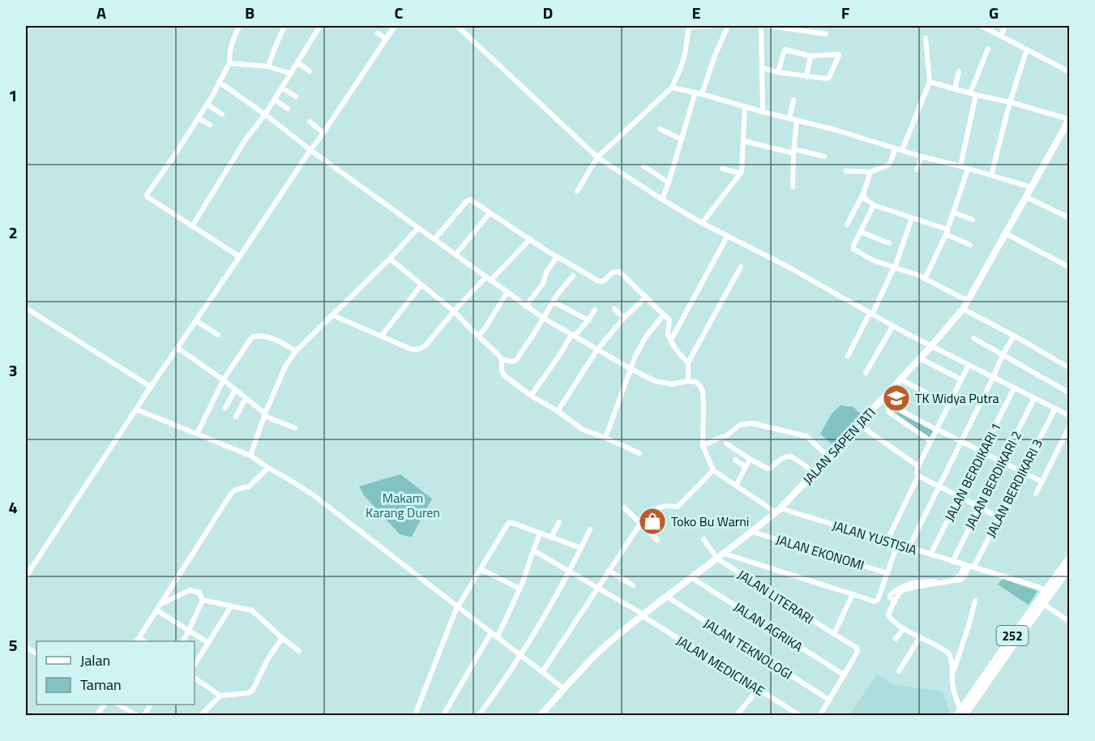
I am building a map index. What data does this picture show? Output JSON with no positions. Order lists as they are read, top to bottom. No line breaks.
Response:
{"streets":{"main road":["252"],"street":["JALAN SAPEN JATI","JALAN BERDIKARI 1","JALAN BERDIKARI 2","JALAN BERDIKARI 3","JALAN YUSTISIA","JALAN EKONOMI","JALAN LITERARI","JALAN AGRIKA","JALAN TEKNOLOGI","JALAN MEDICINAE"]},"crossings":[["JALAN SAPEN JATI","JALAN YUSTISIA"],["JALAN SAPEN JATI","JALAN EKONOMI"],["JALAN SAPEN JATI","JALAN LITERARI"],["JALAN SAPEN JATI","JALAN AGRIKA"],["JALAN SAPEN JATI","JALAN TEKNOLOGI"],["JALAN SAPEN JATI","JALAN MEDICINAE"],["JALAN BERDIKARI 1","JALAN YUSTISIA"],["JALAN BERDIKARI 2","JALAN YUSTISIA"],["JALAN BERDIKARI 3","JALAN YUSTISIA"],["JALAN YUSTISIA","252"],["JALAN LITERARI","JALAN AGRIKA"]],"parks":["Makam Karang Duren"],"places":{"school or university":["TK Widya Putra"],"shop":["Toko Bu Warni"]},"legend":["Jalan","Taman"],"grid":{"columns":["A","B","C","D","E","F","G"],"rows":["1","2","3","4","5"]}}
